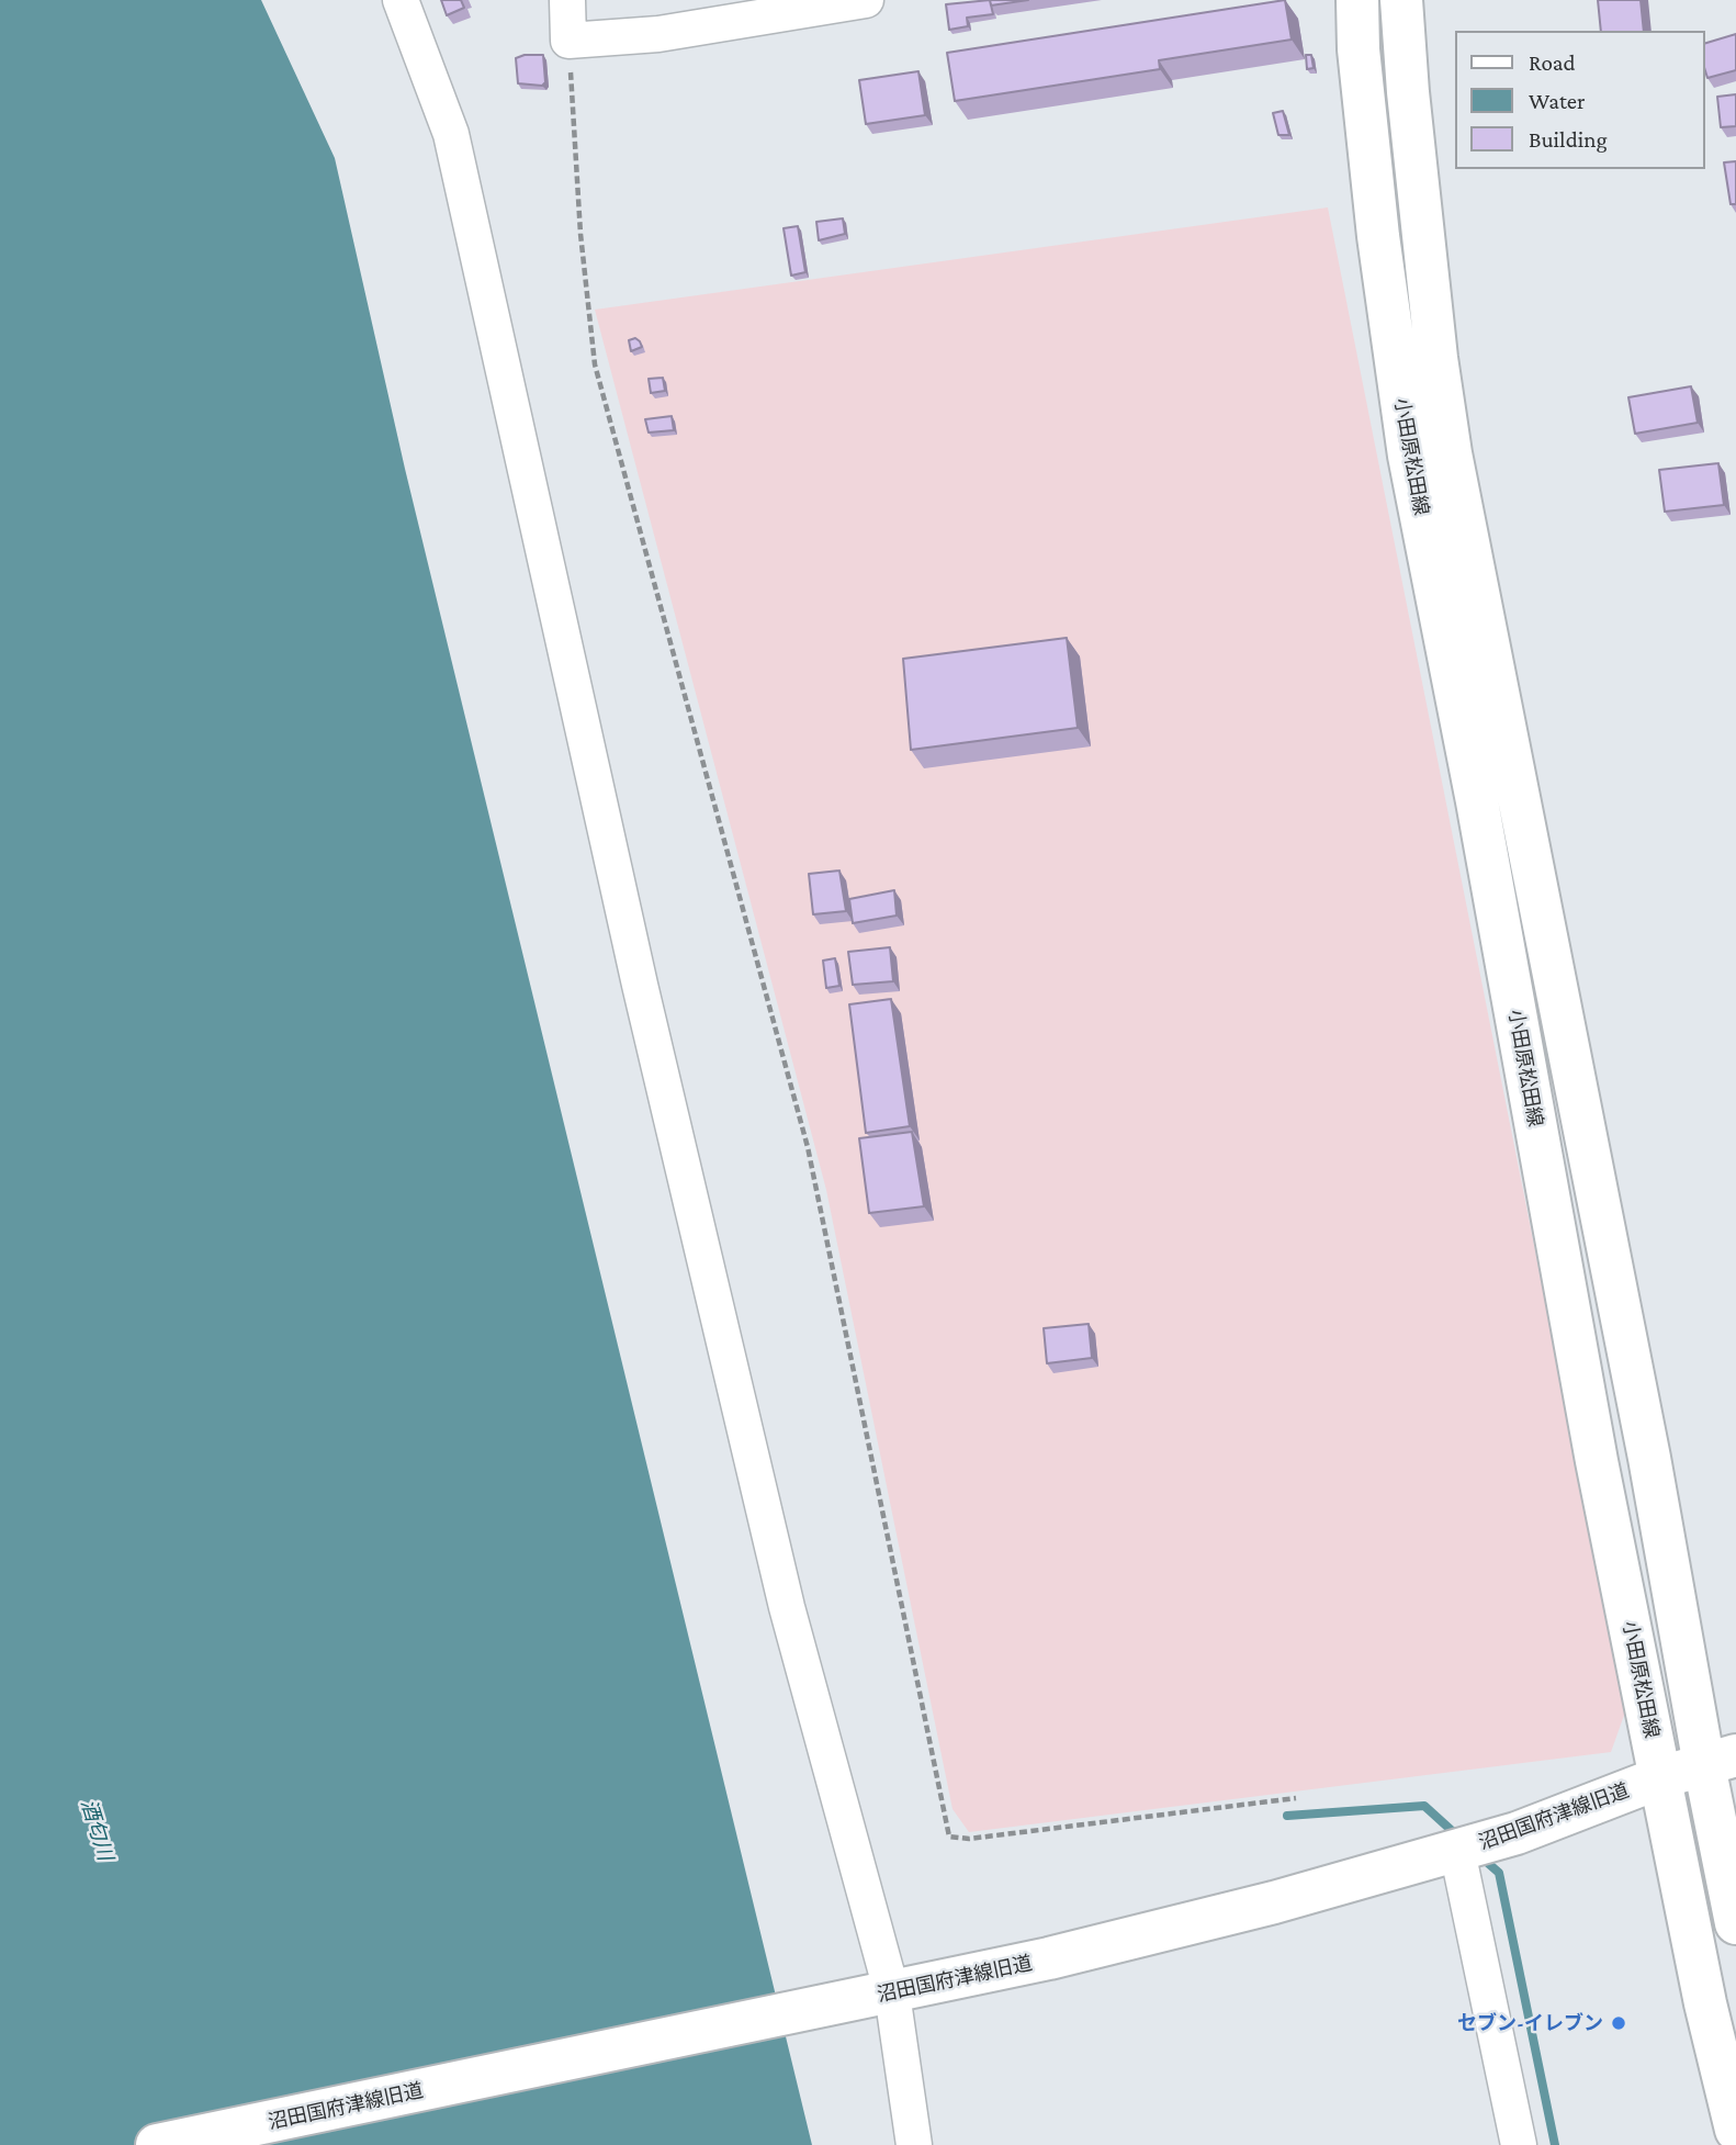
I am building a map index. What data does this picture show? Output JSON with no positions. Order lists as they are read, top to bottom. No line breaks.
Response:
{"streets":{"main road":["小田原松田線","沼田国府津線旧道"]},"crossings":[["小田原松田線","沼田国府津線旧道"]],"water":["酒匂川"],"places":["セブン-イレブン"],"legend":["Road","Water","Building"]}
